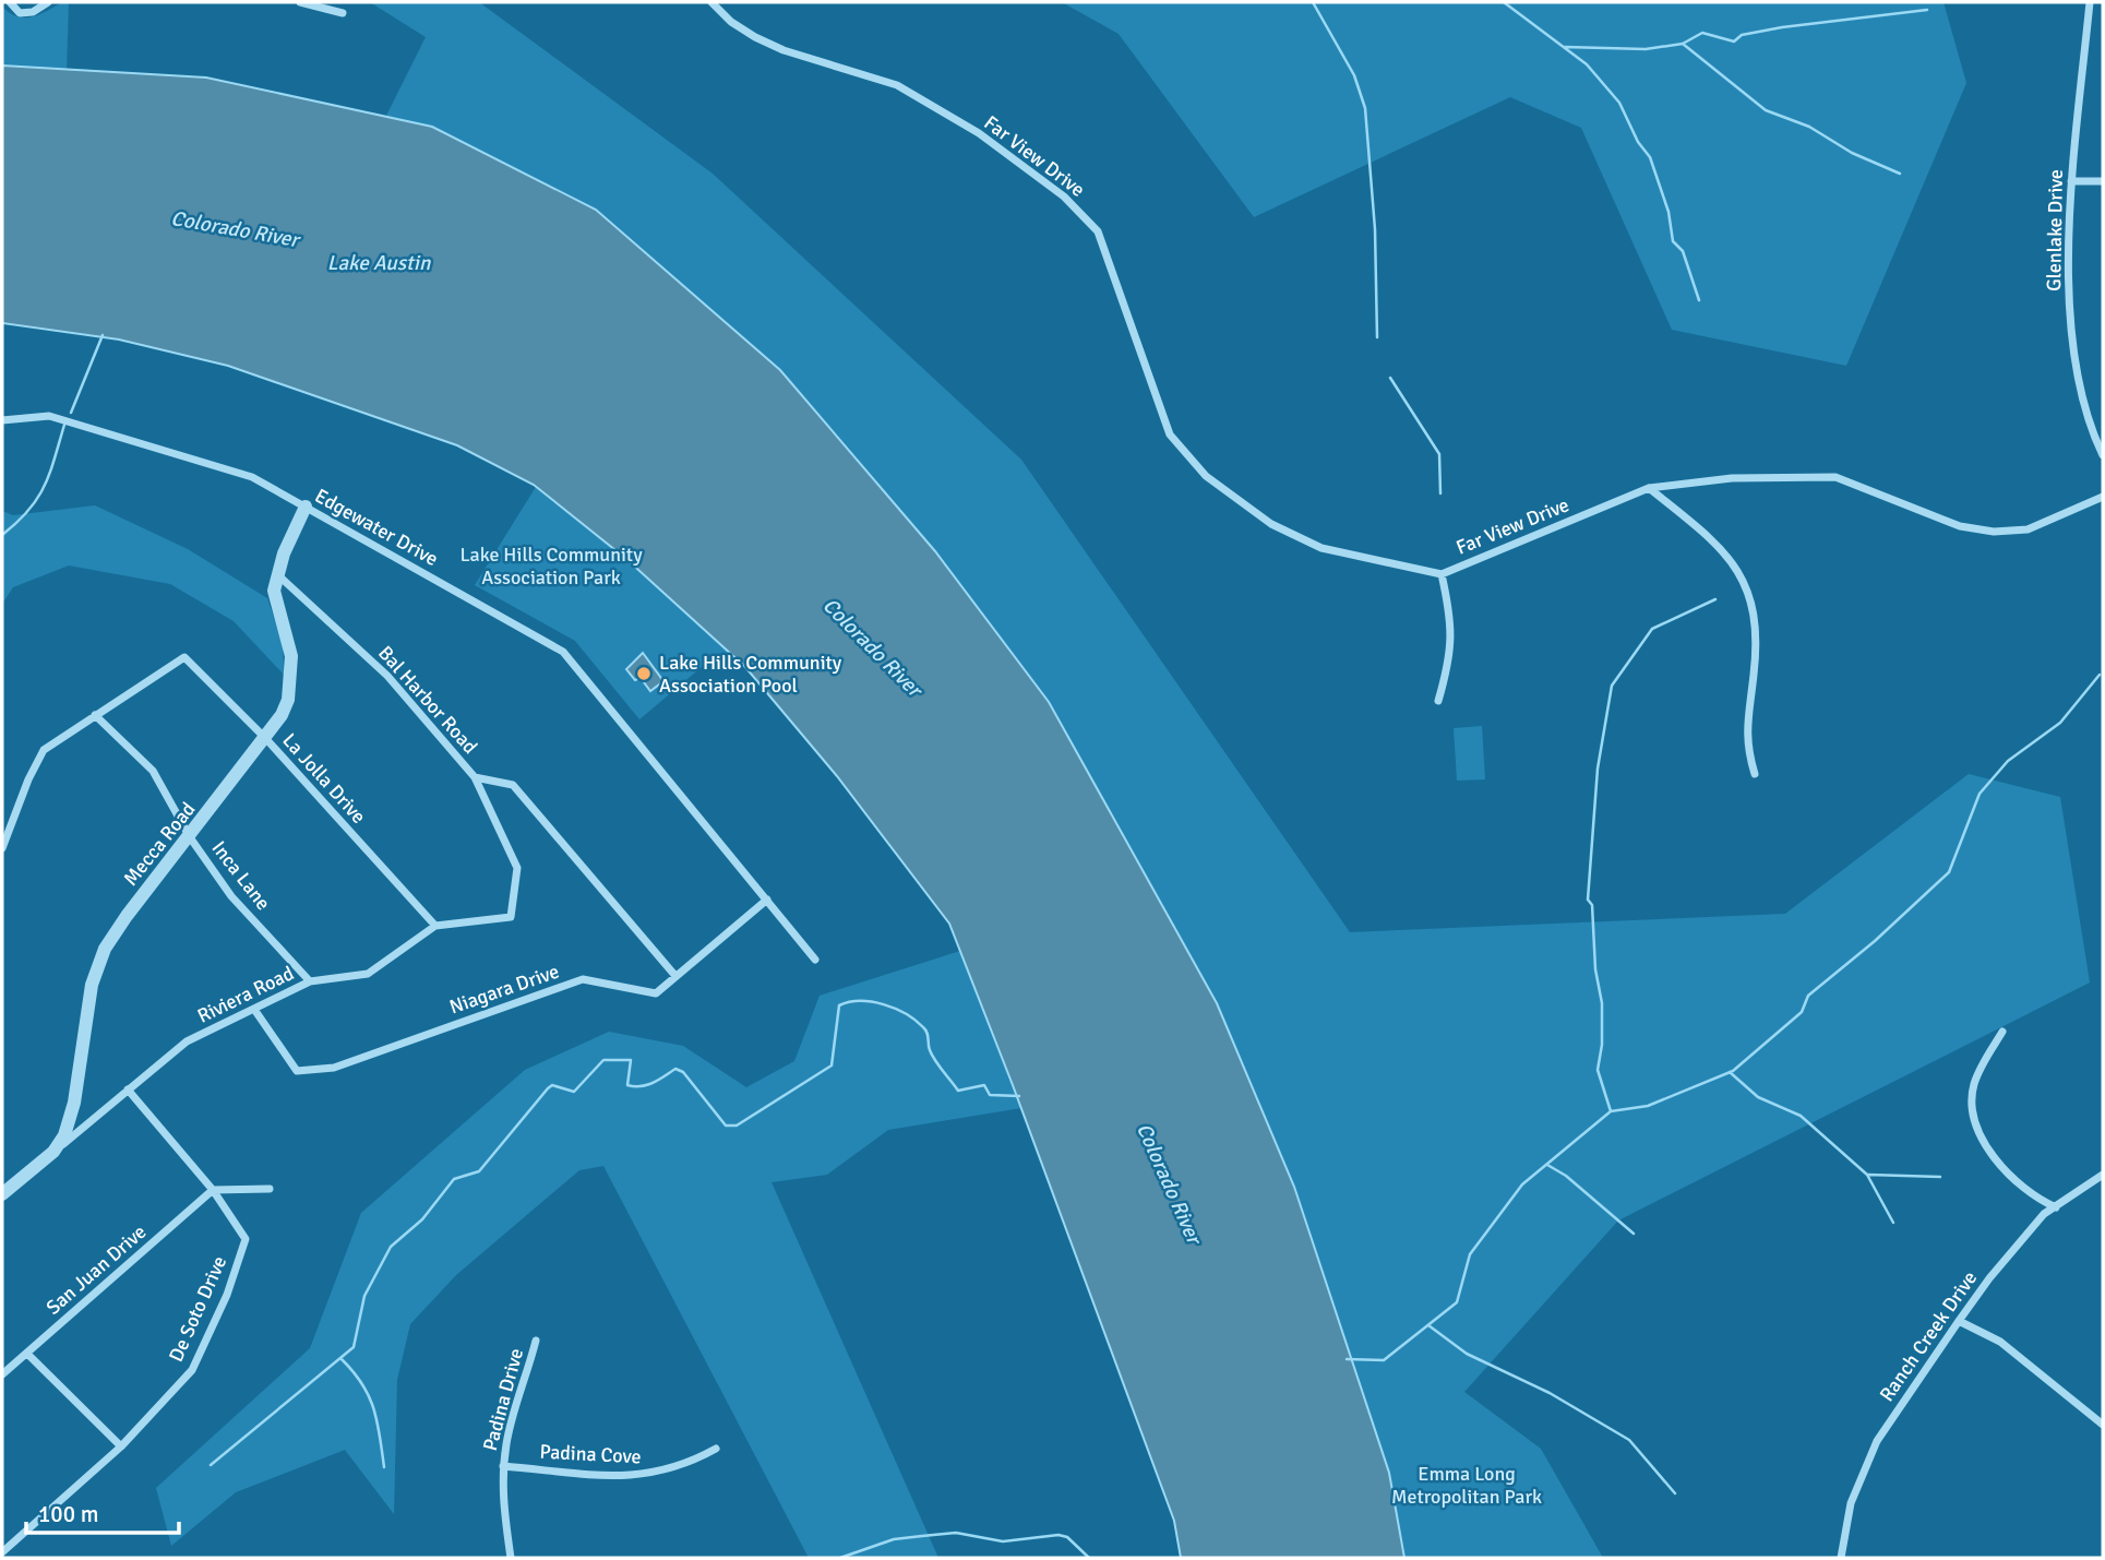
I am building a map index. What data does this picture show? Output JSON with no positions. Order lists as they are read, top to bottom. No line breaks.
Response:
{"streets":{"street":["Far View Drive","Glenlake Drive","Edgewater Drive","Bal Harbor Road","La Jolla Drive","Mecca Road","Inca Lane","Niagara Drive","Riviera Road","San Juan Drive","De Soto Drive","Ranch Creek Drive","Padina Drive","Padina Cove"]},"crossings":[["Edgewater Drive","Mecca Road"],["Edgewater Drive","Niagara Drive"],["Bal Harbor Road","Mecca Road"],["Bal Harbor Road","Niagara Drive"],["Bal Harbor Road","Riviera Road"],["La Jolla Drive","Mecca Road"],["La Jolla Drive","Inca Lane"],["La Jolla Drive","Riviera Road"],["Mecca Road","Inca Lane"],["Mecca Road","Riviera Road"],["Inca Lane","Riviera Road"],["Niagara Drive","Riviera Road"],["Riviera Road","De Soto Drive"],["San Juan Drive","De Soto Drive"],["Padina Drive","Padina Cove"]],"water":["Colorado River","Lake Austin"],"parks":["Lake Hills Community Association Park","Emma Long Metropolitan Park"],"places":["Lake Hills Community Association Pool"],"scale_bar":"100 m"}
